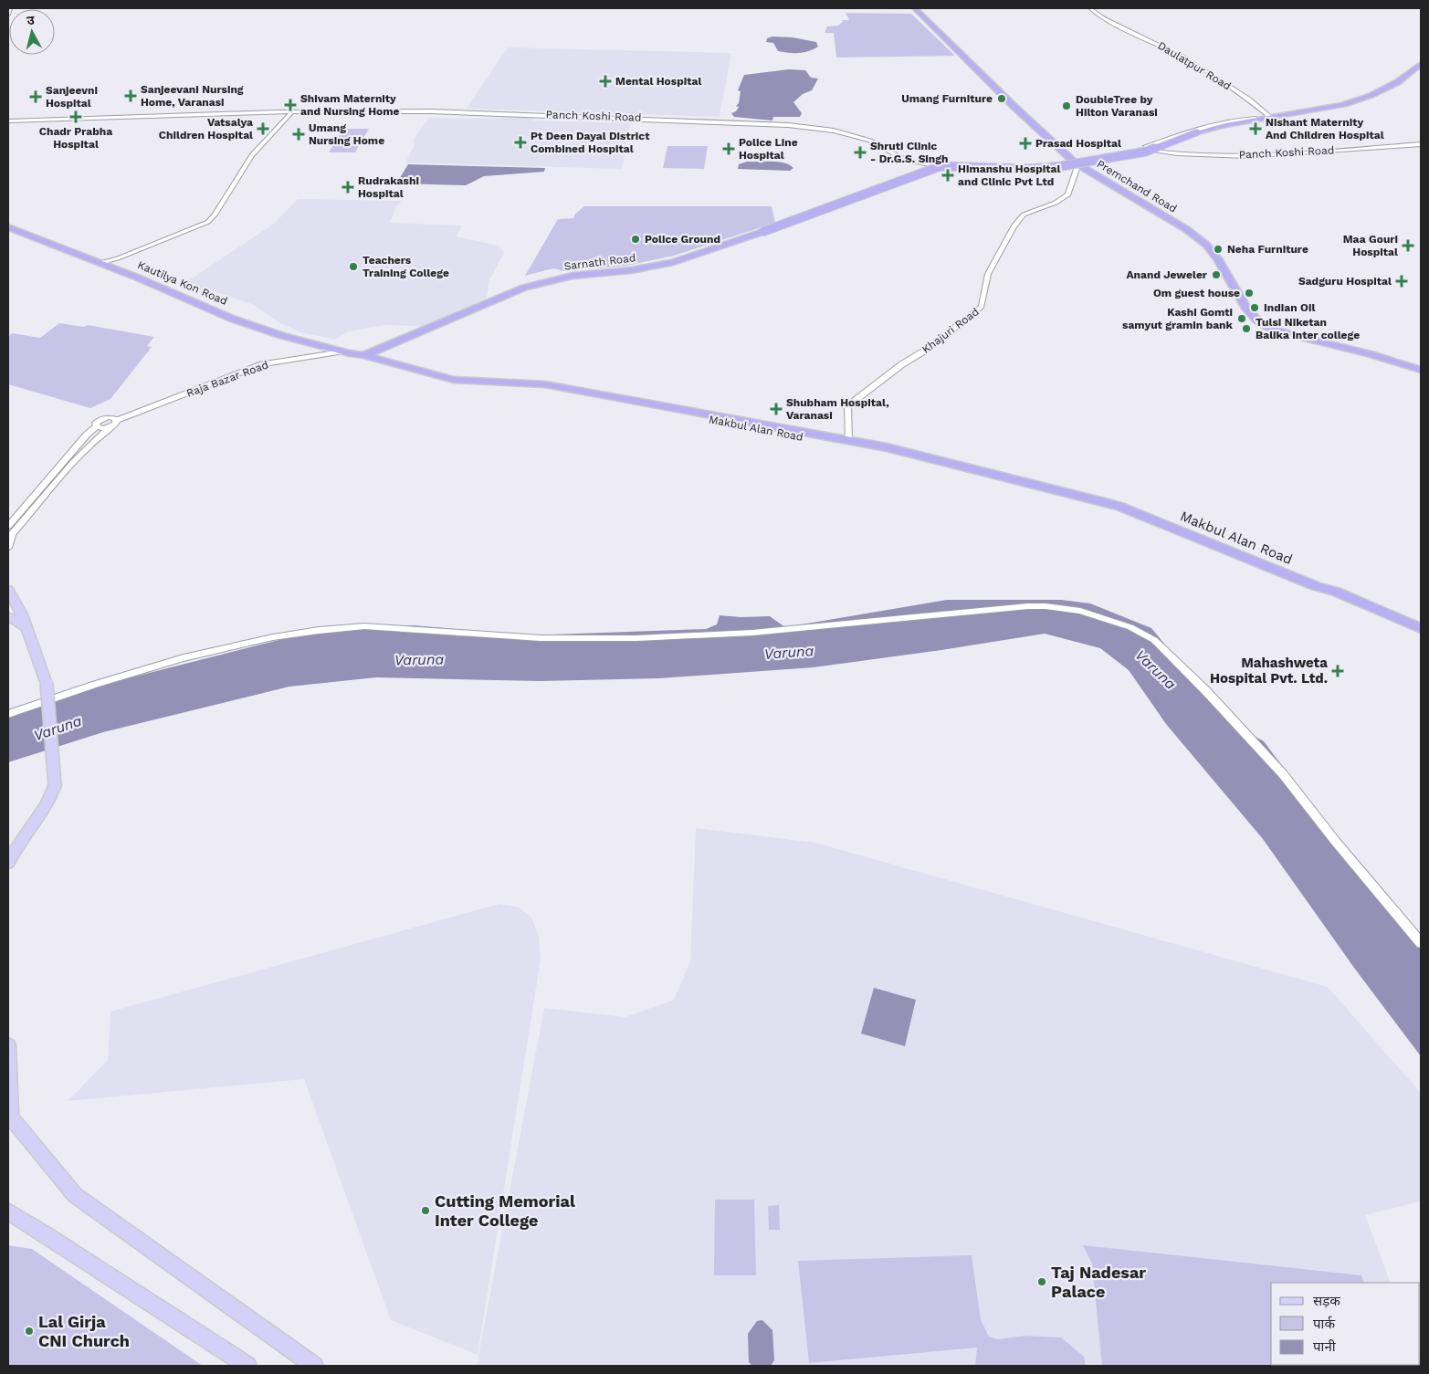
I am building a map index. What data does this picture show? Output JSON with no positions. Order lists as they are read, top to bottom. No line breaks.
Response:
{"streets":{"highway":["Premchand Road","Sarnath Road","Kautilya Kon Road","Makbul Alan Road"],"street":["Daulatpur Road","Panch Koshi Road","Khajuri Road","Raja Bazar Road"]},"crossings":[["Daulatpur Road","Sarnath Road"],["Panch Koshi Road","Premchand Road"],["Panch Koshi Road","Khajuri Road"],["Premchand Road","Khajuri Road"],["Sarnath Road","Kautilya Kon Road"],["Sarnath Road","Raja Bazar Road"],["Sarnath Road","Makbul Alan Road"],["Kautilya Kon Road","Raja Bazar Road"],["Kautilya Kon Road","Makbul Alan Road"],["Khajuri Road","Makbul Alan Road"],["Raja Bazar Road","Makbul Alan Road"]],"water":["Varuna"],"places":{"health":["Mental Hospital","Sanjeevani Nursing Home, Varanasi","Sanjeevni Hospital","Shivam Maternity and Nursing Home","Chadr Prabha Hospital","Vatsalya Children Hospital","Nishant Maternity And Children Hospital","Umang Nursing Home","Pt Deen Dayal District Combined Hospital","Prasad Hospital","Police Line Hospital","Shruti Clinic - Dr.G.S. Singh","Himanshu Hospital and Clinic Pvt Ltd","Rudrakashi Hospital","Maa Gouri Hospital","Sadguru Hospital","Shubham Hospital, Varanasi","Mahashweta Hospital Pvt. Ltd."],"other":["Umang Furniture","DoubleTree by Hilton Varanasi","Police Ground","Neha Furniture","Teachers Training College","Anand Jeweler","Om guest house","Indian Oil","Kashi Gomti samyut gramin bank","Tulsi Niketan Balika inter college","Cutting Memorial Inter College","Taj Nadesar Palace","Lal Girja CNI Church"]},"legend":["सड़क","पार्क","पानी"],"north":"top"}
